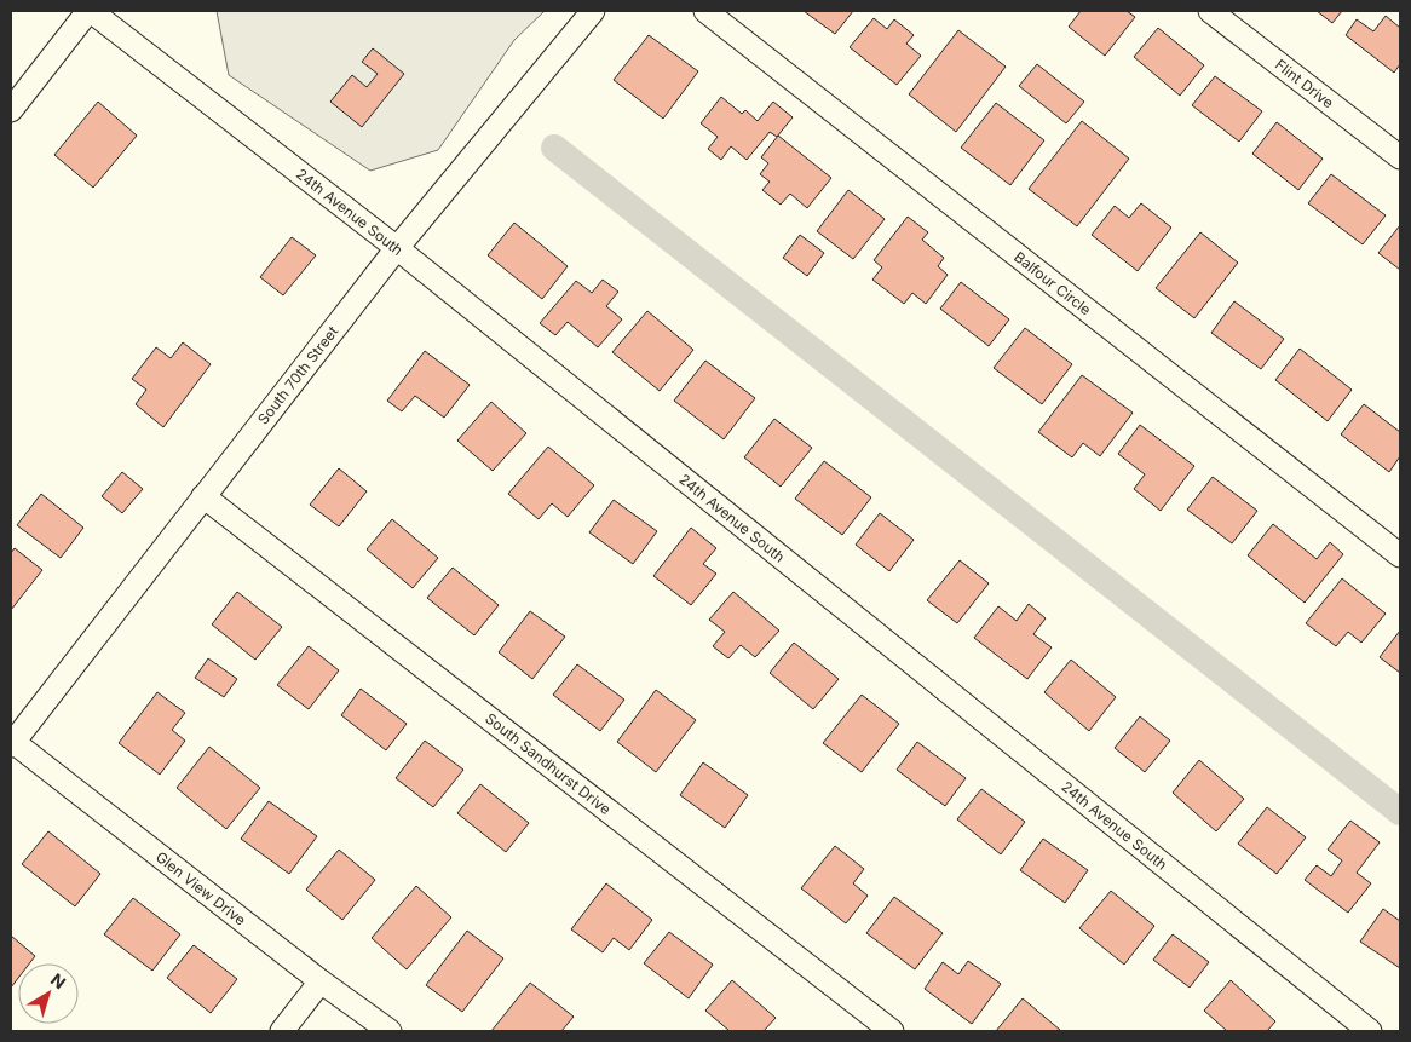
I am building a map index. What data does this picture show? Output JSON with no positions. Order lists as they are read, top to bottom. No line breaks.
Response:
{"streets":{"street":["Flint Drive","24th Avenue South","Balfour Circle","South 70th Street","South Sandhurst Drive","Glen View Drive"]},"crossings":[["24th Avenue South","South 70th Street"],["South 70th Street","South Sandhurst Drive"],["South 70th Street","Glen View Drive"]],"north":"top right"}
